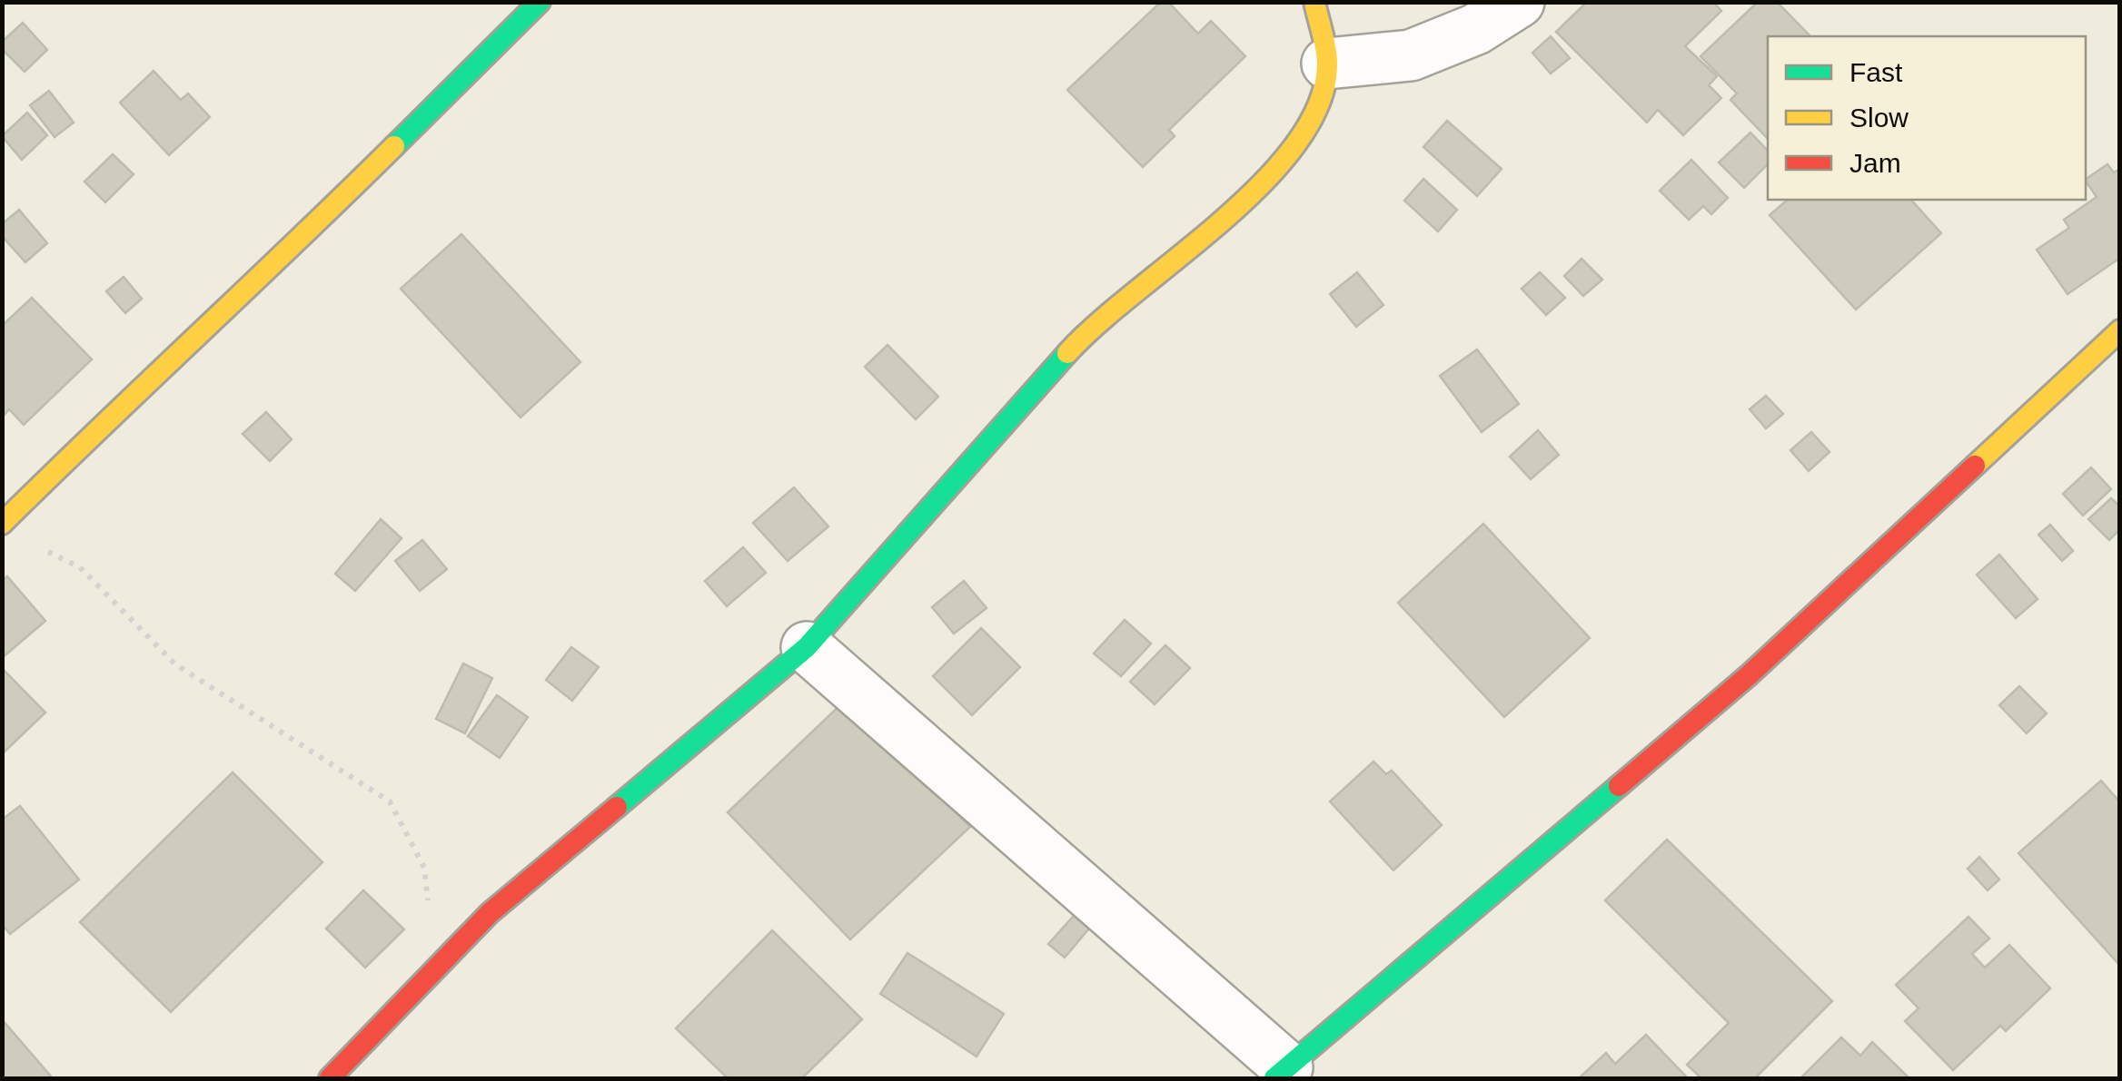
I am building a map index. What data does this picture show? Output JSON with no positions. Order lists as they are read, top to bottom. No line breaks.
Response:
{"legend":["Fast","Slow","Jam"]}
